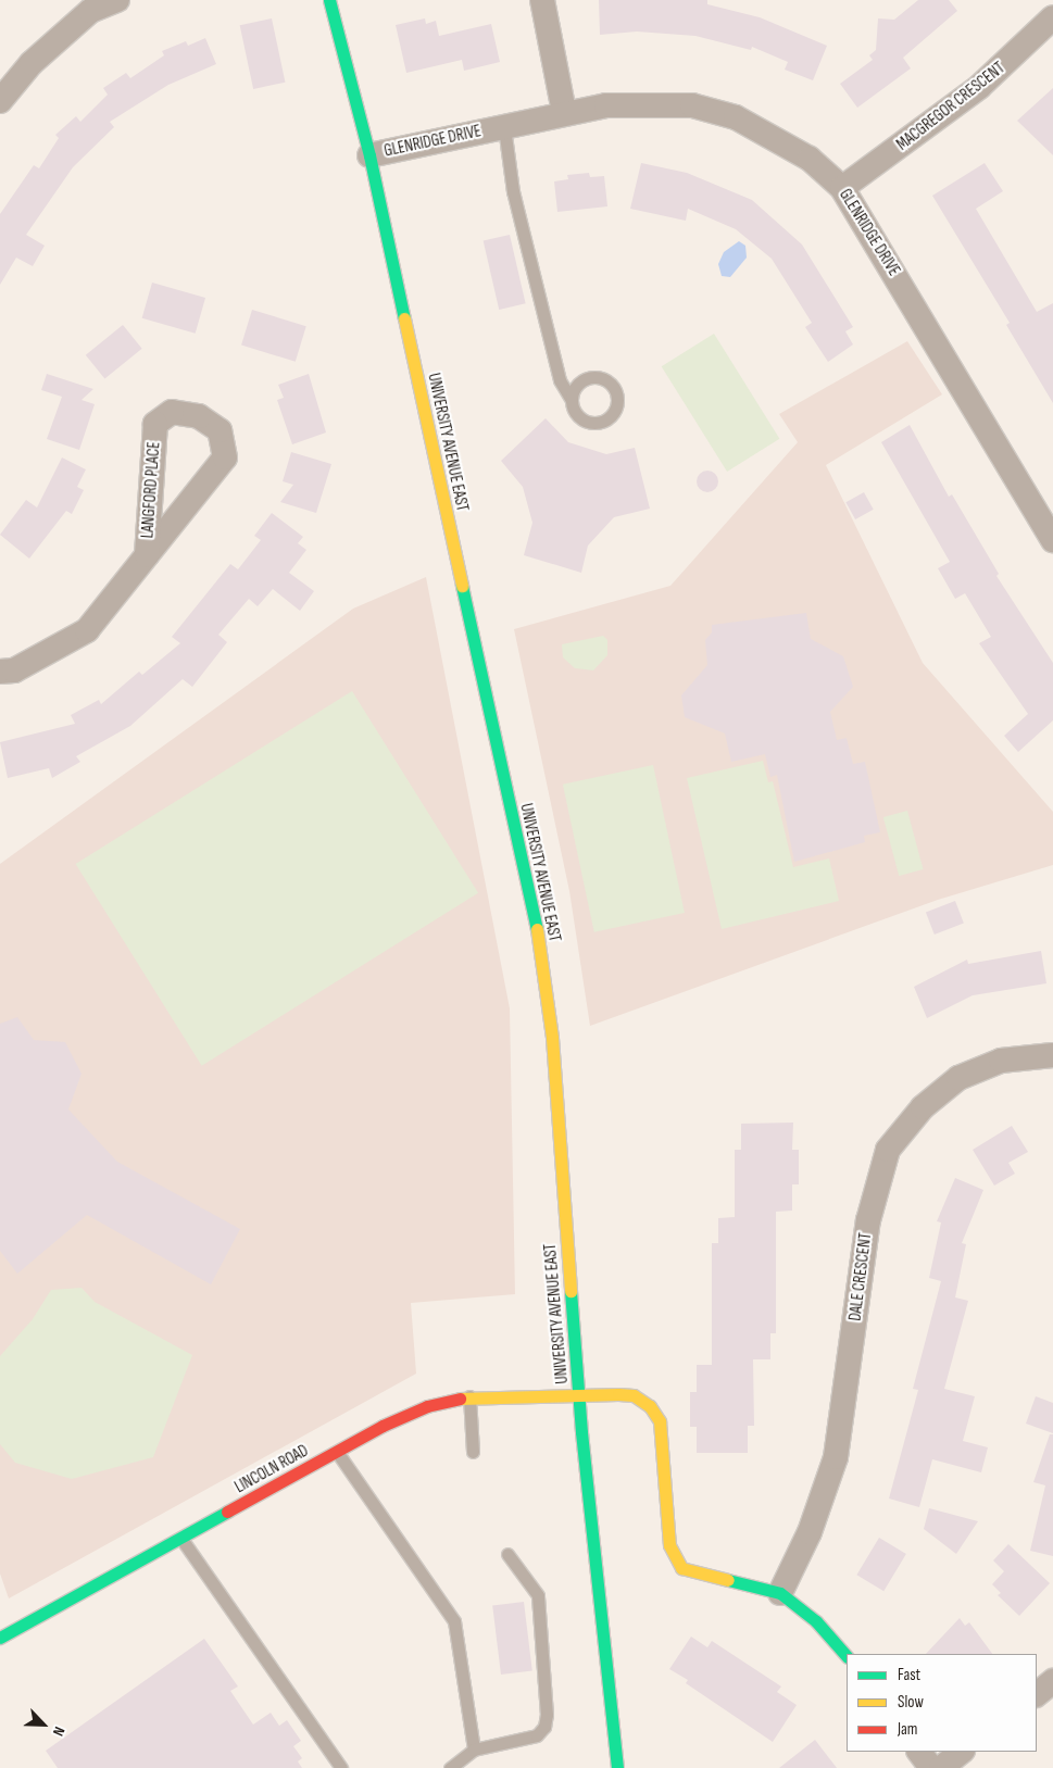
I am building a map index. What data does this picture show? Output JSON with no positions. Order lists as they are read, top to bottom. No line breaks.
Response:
{"streets":{"main road":["UNIVERSITY AVENUE EAST","LINCOLN ROAD"],"street":["MACGREGOR CRESCENT","GLENRIDGE DRIVE","LANGFORD PLACE","DALE CRESCENT"]},"crossings":[["MACGREGOR CRESCENT","GLENRIDGE DRIVE"],["GLENRIDGE DRIVE","UNIVERSITY AVENUE EAST"],["UNIVERSITY AVENUE EAST","LINCOLN ROAD"]],"legend":["Fast","Slow","Jam"],"north":"bottom right"}
